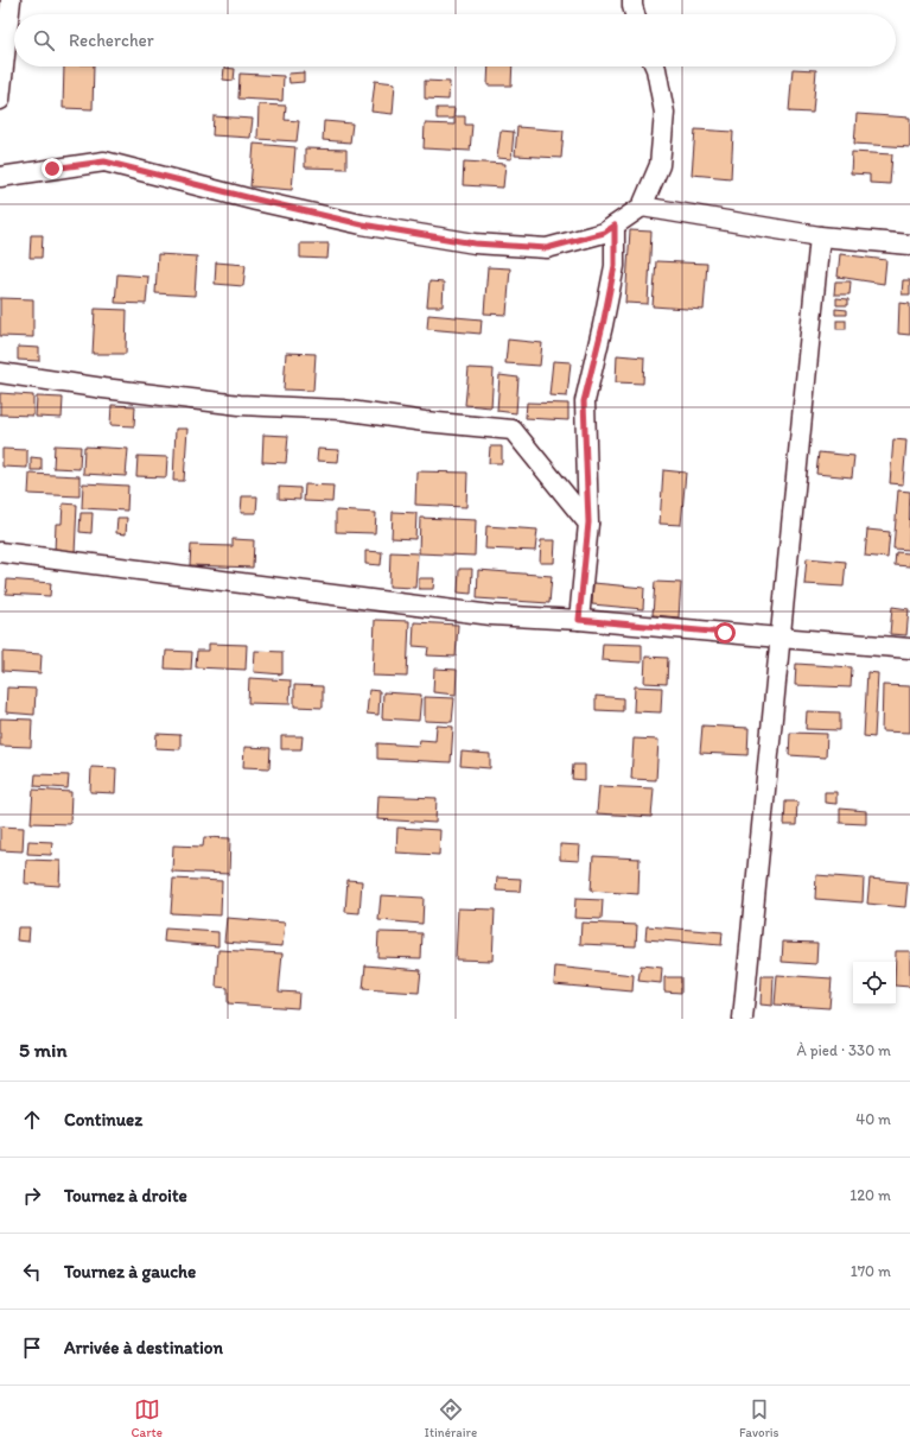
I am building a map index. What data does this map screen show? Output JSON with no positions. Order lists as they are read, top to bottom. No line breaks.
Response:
{"page":{"search":"Rechercher","heading":["5 min","À pied · 330 m"],"list":[["Continuez","40 m"],["Tournez à droite","120 m"],["Tournez à gauche","170 m"],"Arrivée à destination"],"nav":["Carte","Itinéraire","Favoris"]}}
